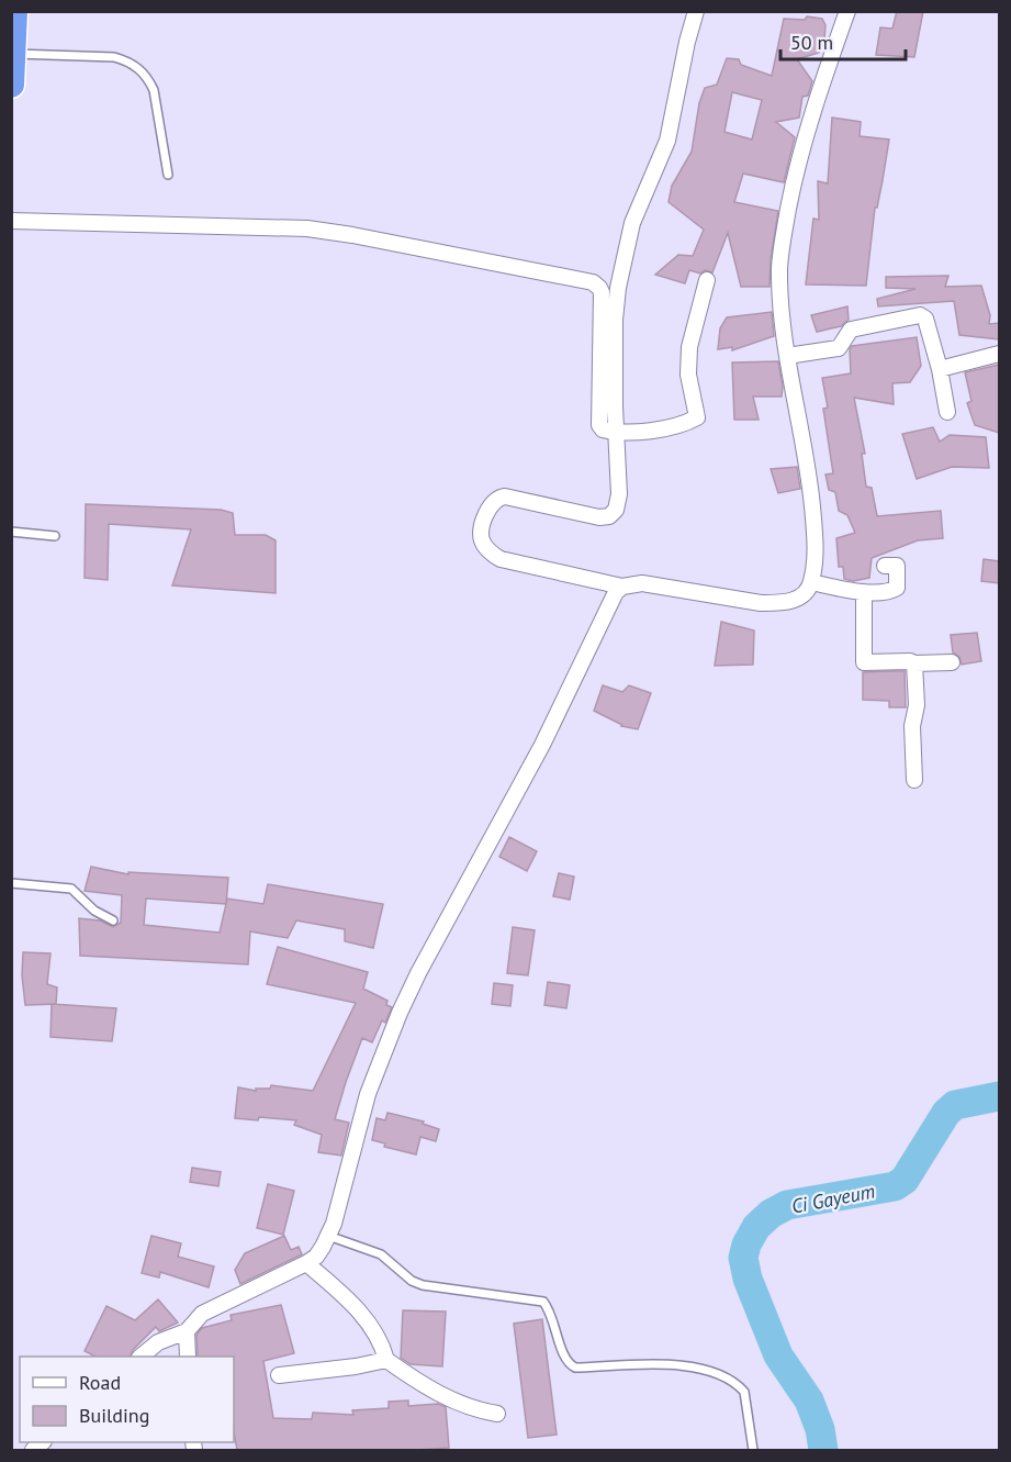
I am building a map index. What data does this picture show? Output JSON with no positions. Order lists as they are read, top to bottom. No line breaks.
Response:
{"water":["Ci Gayeum"],"legend":["Road","Building"],"scale_bar":"50 m"}
